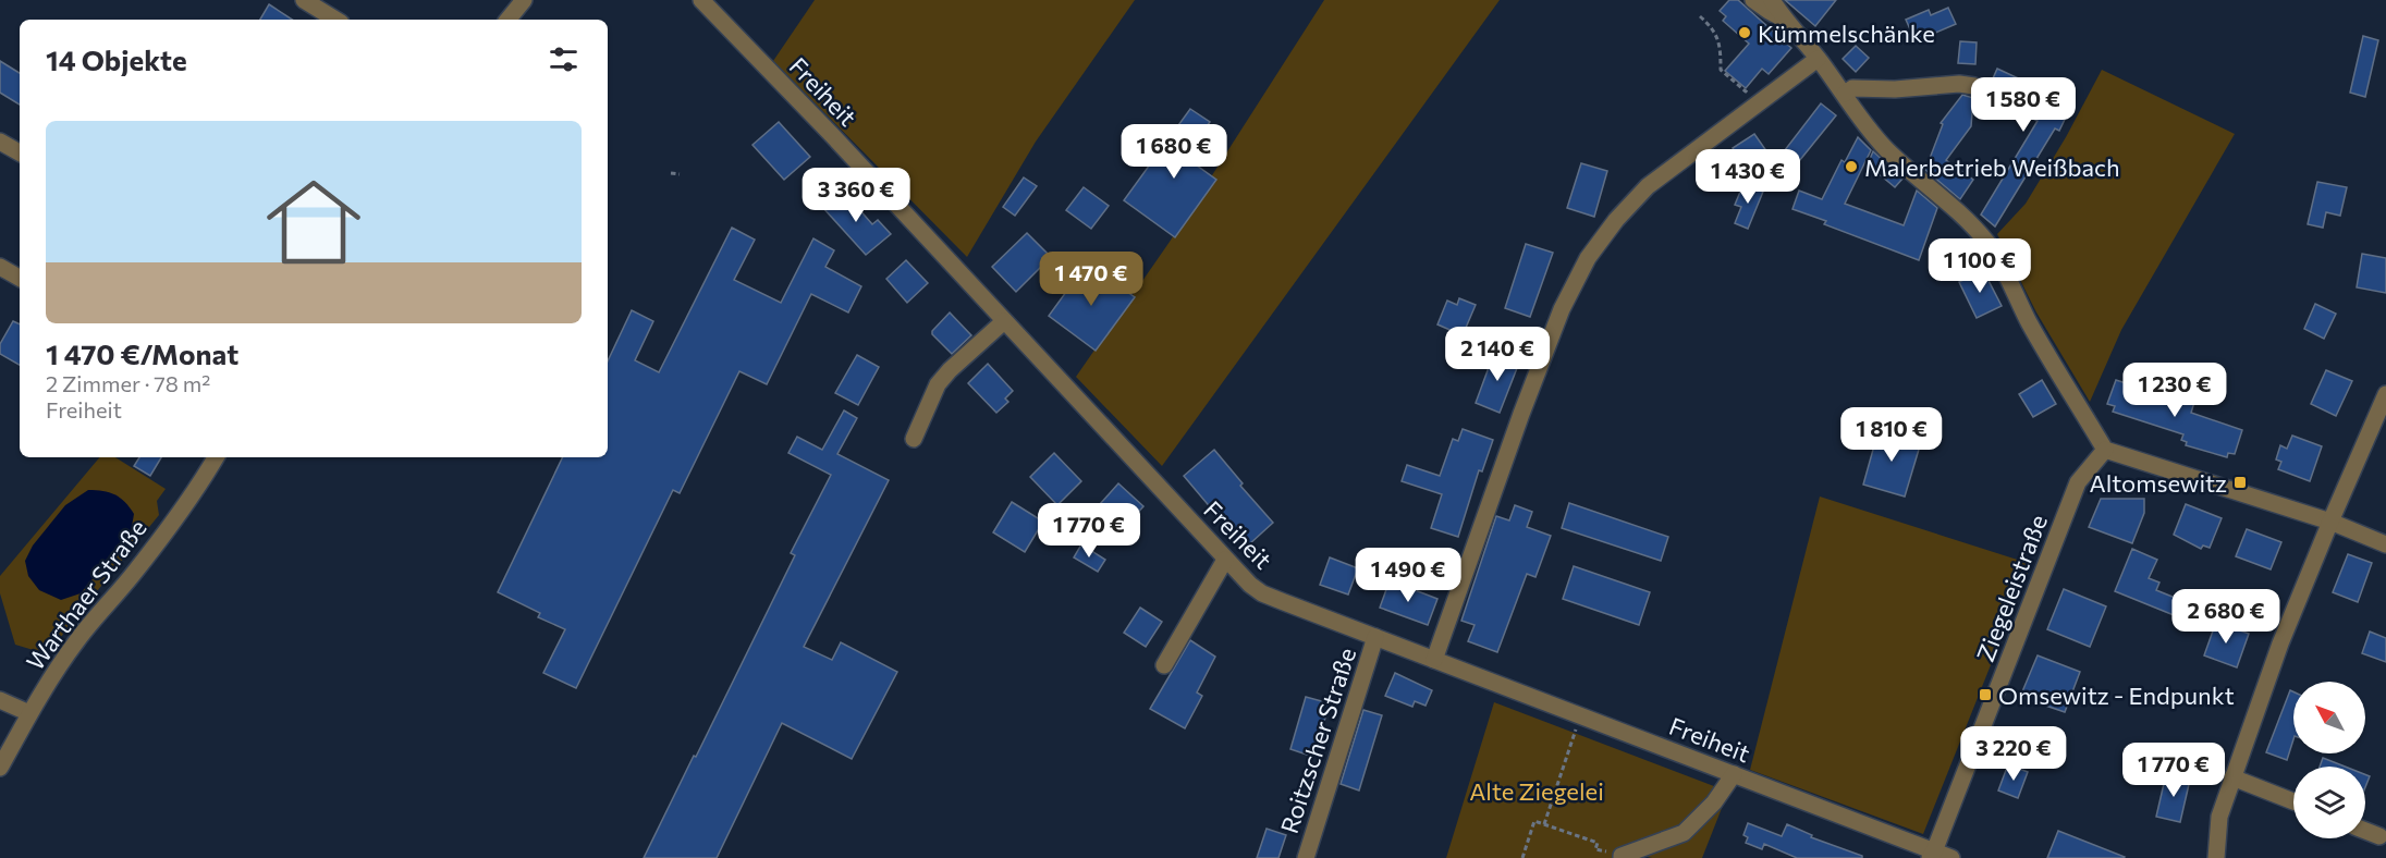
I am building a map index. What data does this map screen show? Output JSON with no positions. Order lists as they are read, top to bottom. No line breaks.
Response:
{"streets":{"street":["Freiheit","Ziegeleistraße","Warthaer Straße","Roitzscher Straße"]},"crossings":[["Freiheit","Ziegeleistraße"],["Freiheit","Roitzscher Straße"]],"parks":["Alte Ziegelei"],"places":{"other":["Kümmelschänke","Malerbetrieb Weißbach"],"transit":["Altomsewitz","Omsewitz - Endpunkt"]},"north":"top left","page":{"heading":"14 Objekte","price":["1 580 €","1 680 €","1 430 €","3 360 €","1 100 €","1 470 €","2 140 €","1 230 €","1 810 €","1 770 €","1 490 €","2 680 €","3 220 €","1 770 €"],"list":[{"name":"1 470 €/Monat","note":"2 Zimmer · 78 m² · Freiheit"}]}}
